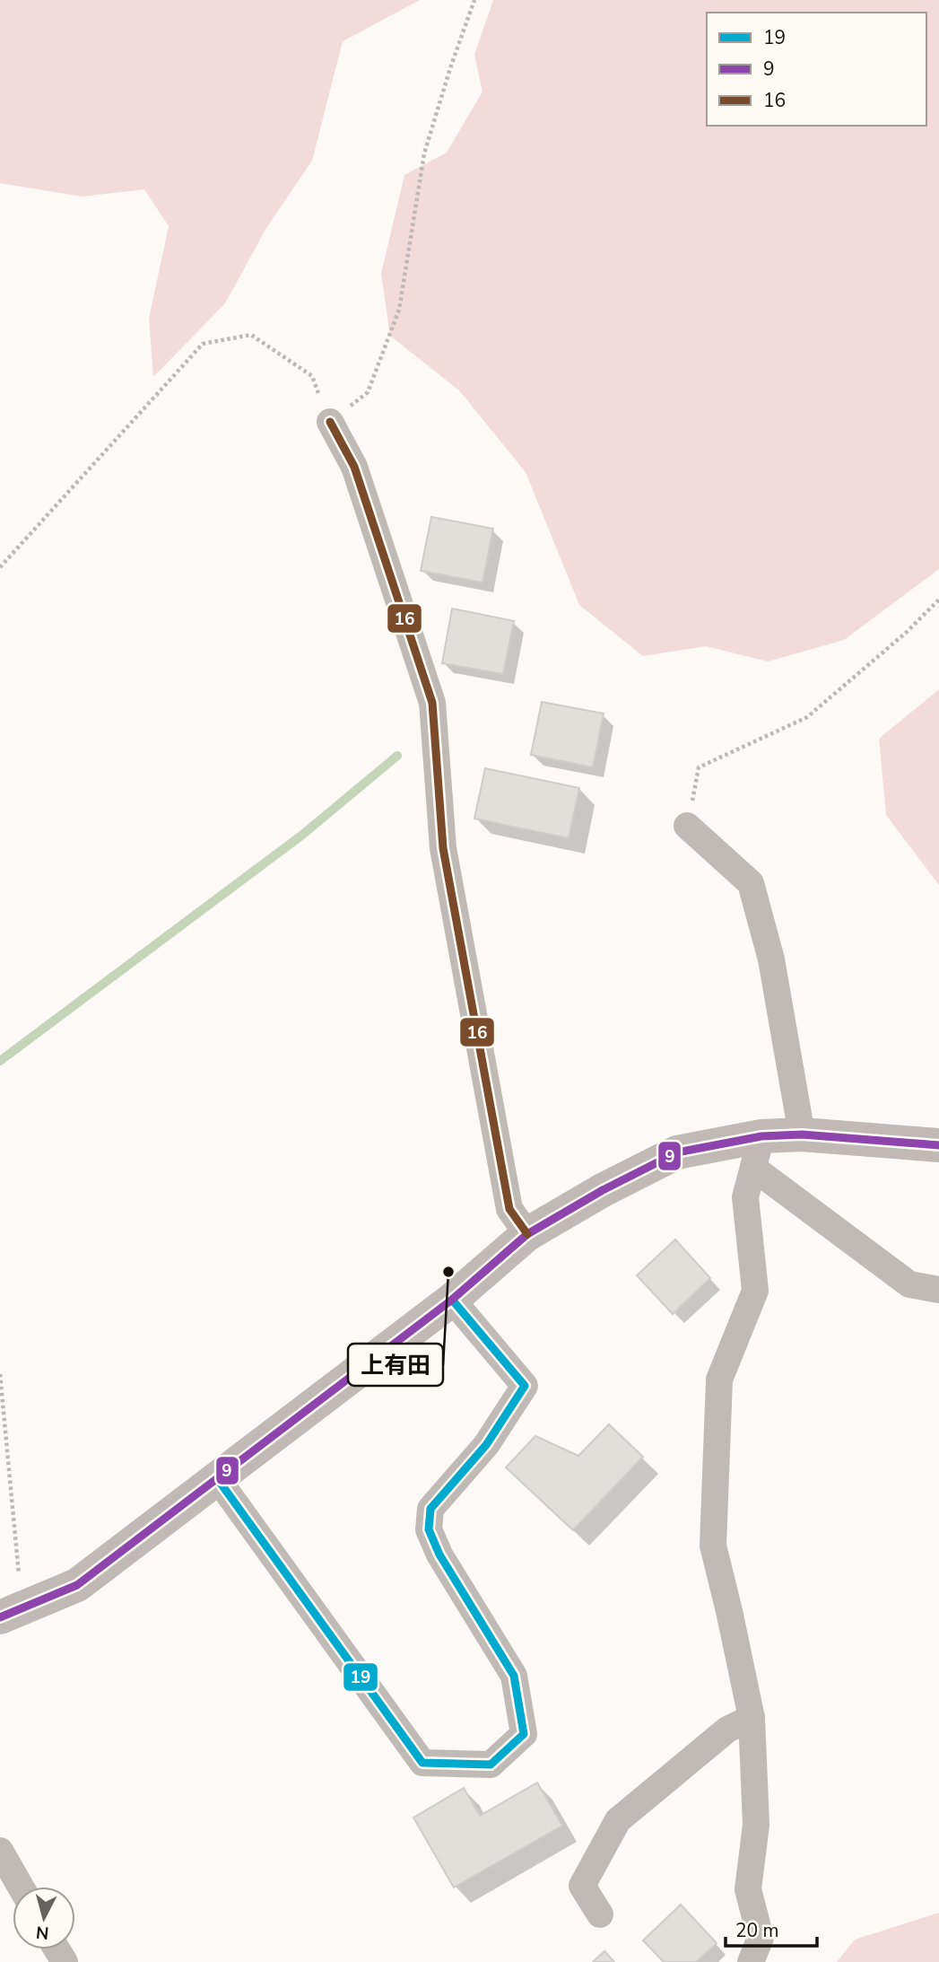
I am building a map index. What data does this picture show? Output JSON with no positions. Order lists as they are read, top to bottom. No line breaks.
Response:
{"places":["上有田"],"lines":["transit line 16","transit line 9","transit line 19"],"legend":["19","9","16"],"scale_bar":"20 m","north":"bottom"}
